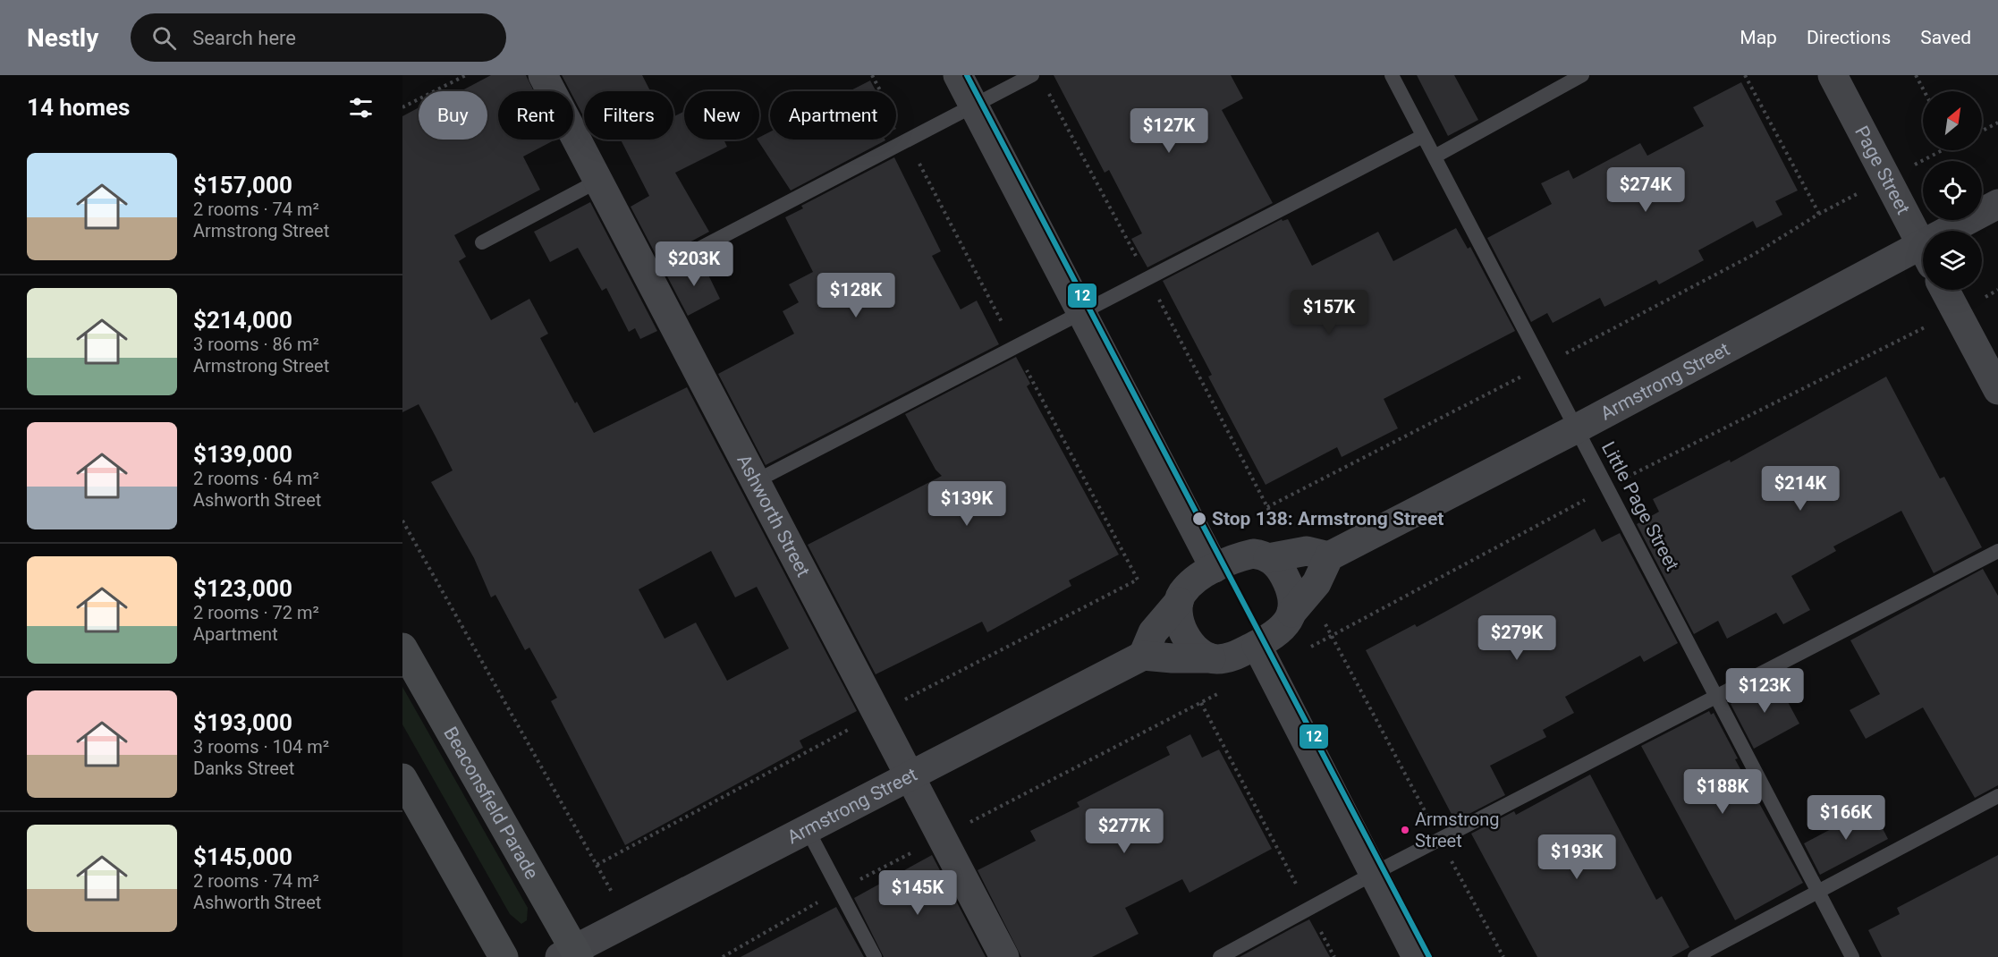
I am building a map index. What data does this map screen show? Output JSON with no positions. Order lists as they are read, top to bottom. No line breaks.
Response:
{"streets":{"main road":["Beaconsfield Parade"],"street":["Page Street","Armstrong Street","Ashworth Street"],"lane":["Little Page Street"]},"crossings":[["Armstrong Street","Little Page Street"],["Armstrong Street","Ashworth Street"],["Armstrong Street","Beaconsfield Parade"]],"places":["Stop 138: Armstrong Street","Armstrong Street"],"lines":["transit line 12"],"north":"top right","page":{"header":"Nestly","search":"Search here","nav":["Map","Directions","Saved"],"heading":"14 homes","chip":["Buy","Rent","Filters","New","Apartment"],"price":["$127K","$274K","$203K","$128K","$157K","$214K","$139K","$279K","$123K","$188K","$166K","$277K","$193K","$145K"],"list":[{"name":"$157,000","note":"2 rooms · 74 m² · Armstrong Street"},{"name":"$214,000","note":"3 rooms · 86 m² · Armstrong Street"},{"name":"$139,000","note":"2 rooms · 64 m² · Ashworth Street"},{"name":"$123,000","note":"2 rooms · 72 m² · Apartment"},{"name":"$193,000","note":"3 rooms · 104 m² · Danks Street"},{"name":"$145,000","note":"2 rooms · 74 m² · Ashworth Street"}]}}
